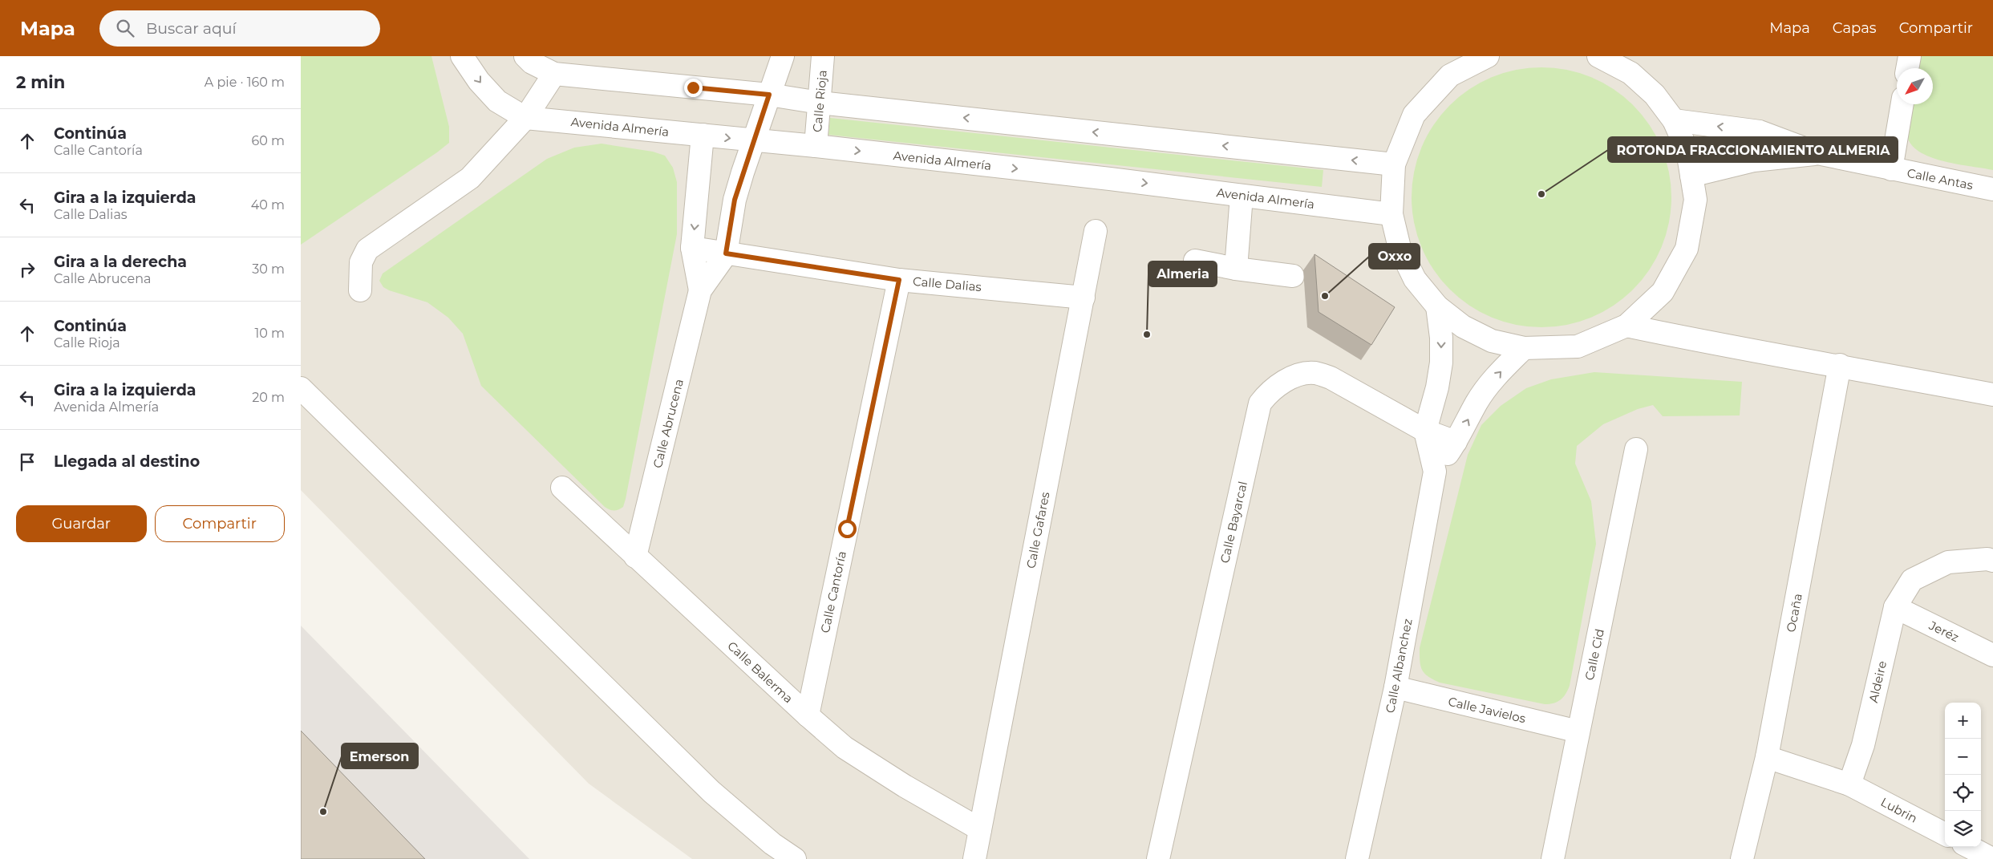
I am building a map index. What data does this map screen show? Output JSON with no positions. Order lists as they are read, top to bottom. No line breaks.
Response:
{"streets":{"street":["Calle Rioja","Avenida Almería","Calle Antas","Calle Dalias","Calle Abrucena","Calle Bayarcal","Calle Gafares","Calle Cantoría","Ocaña","Jeréz","Calle Cid","Calle Albanchez","Calle Balerma","Aldeire","Calle Javielos","Lubrin"]},"crossings":[["Calle Rioja","Avenida Almería"],["Avenida Almería","Calle Abrucena"],["Calle Dalias","Calle Abrucena"],["Calle Dalias","Calle Gafares"],["Calle Dalias","Calle Cantoría"],["Calle Abrucena","Calle Balerma"],["Calle Bayarcal","Calle Albanchez"],["Calle Gafares","Calle Balerma"],["Calle Cantoría","Calle Balerma"],["Jeréz","Aldeire"],["Calle Cid","Calle Javielos"],["Calle Albanchez","Calle Javielos"],["Aldeire","Lubrin"]],"places":["ROTONDA FRACCIONAMIENTO ALMERIA","Oxxo","Almeria","Emerson"],"north":"bottom left","page":{"header":"Mapa","search":"Buscar aquí","nav":["Mapa","Capas","Compartir"],"heading":["2 min","A pie · 160 m"],"list":[["Continúa","Calle Cantoría","60 m"],["Gira a la izquierda","Calle Dalias","40 m"],["Gira a la derecha","Calle Abrucena","30 m"],["Continúa","Calle Rioja","10 m"],["Gira a la izquierda","Avenida Almería","20 m"],"Llegada al destino"],"buttons":["Guardar","Compartir"],"map_buttons":["+","−"]}}
